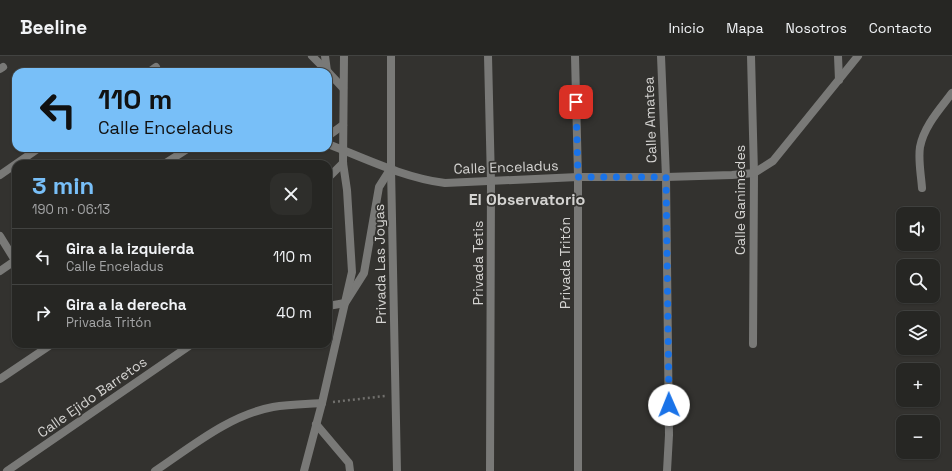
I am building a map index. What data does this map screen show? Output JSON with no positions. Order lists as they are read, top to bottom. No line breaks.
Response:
{"streets":{"street":["Calle Amatea","Calle Enceladus","Calle Ganimedes","Privada Tetis","Privada Tritón","Privada Las Joyas","Calle Ejido Barretos"]},"crossings":[["Calle Amatea","Calle Enceladus"],["Calle Enceladus","Calle Ganimedes"],["Calle Enceladus","Privada Tetis"],["Calle Enceladus","Privada Tritón"],["Calle Enceladus","Privada Las Joyas"]],"districts":["El Observatorio"],"page":{"header":"Beeline","nav":["Inicio","Mapa","Nosotros","Contacto"],"turn":["110 m","Calle Enceladus"],"heading":["3 min","190 m · 06:13"],"map_buttons":["+","−"],"list":[{"name":"Gira a la izquierda","note":"Calle Enceladus","value":"110 m"},{"name":"Gira a la derecha","note":"Privada Tritón","value":"40 m"}]}}
